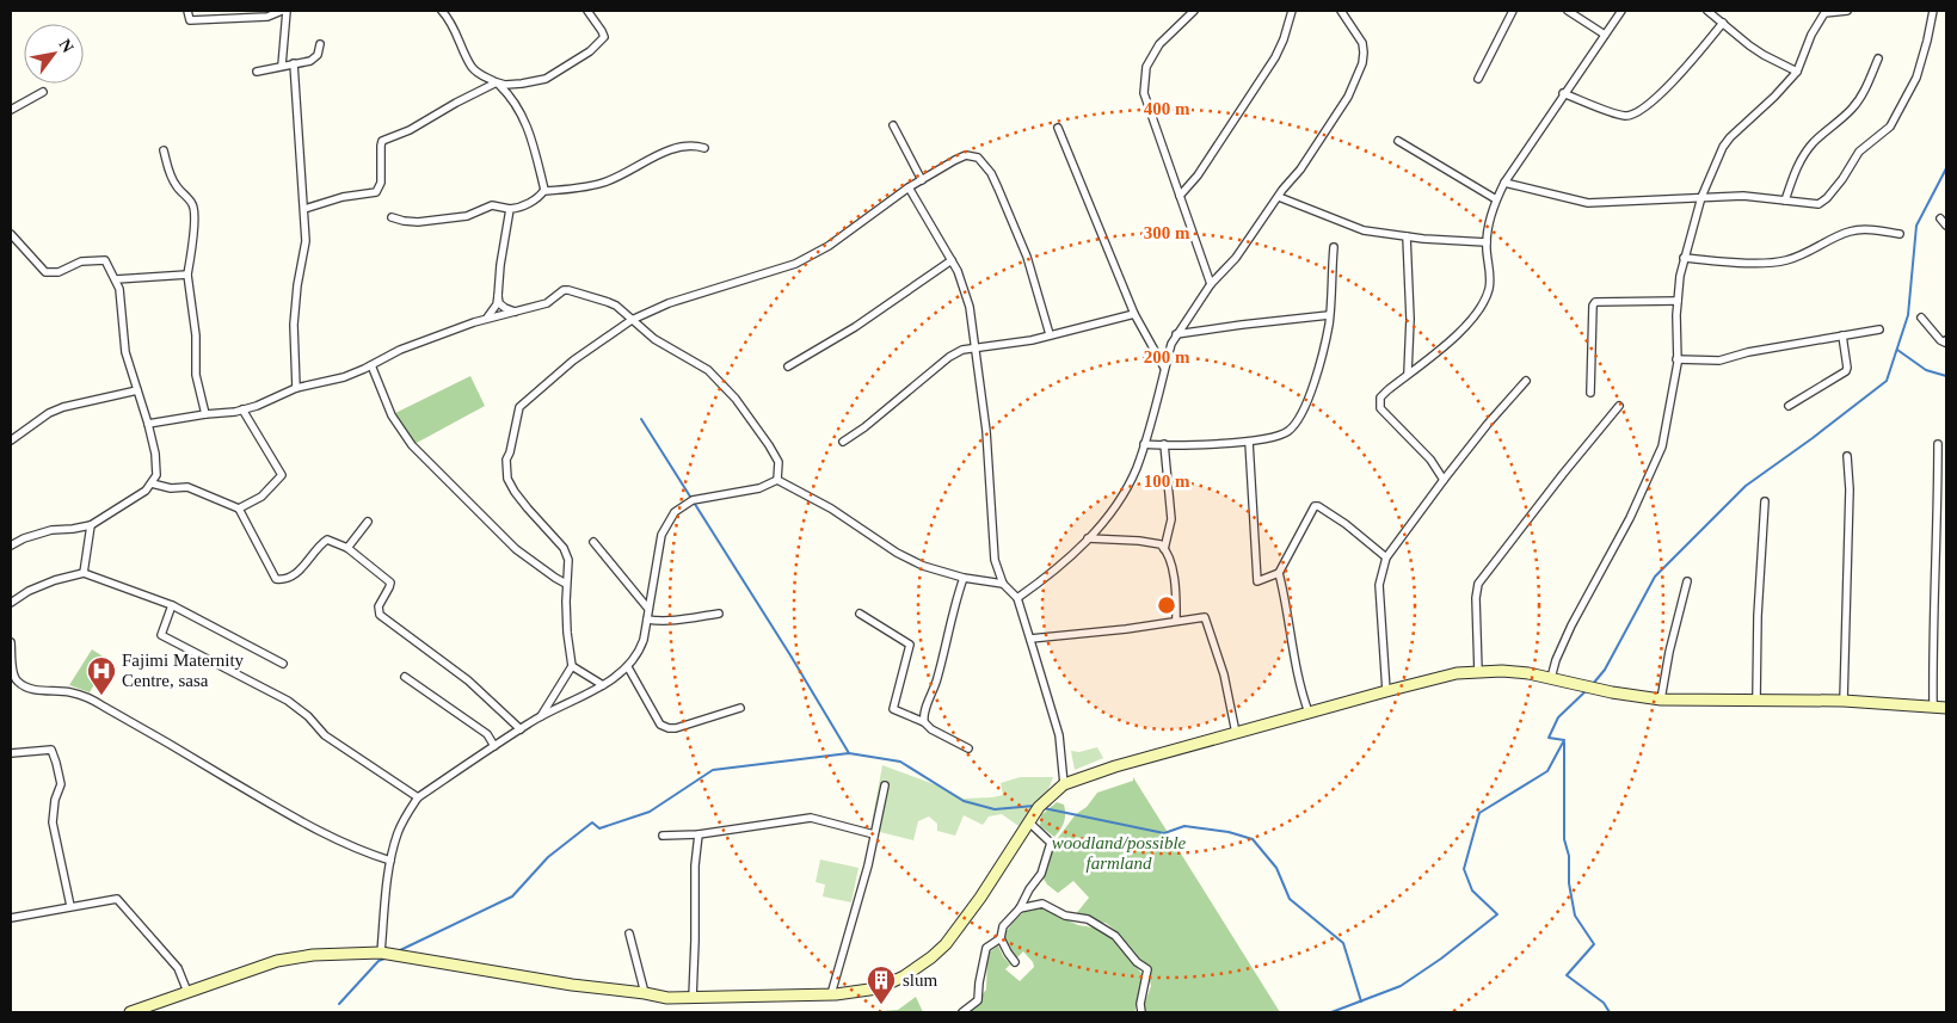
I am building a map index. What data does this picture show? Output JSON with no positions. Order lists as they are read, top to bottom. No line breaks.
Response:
{"parks":["woodland/possible farmland"],"places":{"hospital":["Fajimi Maternity Centre, sasa"],"building":["slum"]},"north":"top right","rings":["400 m","300 m","200 m","100 m"]}
